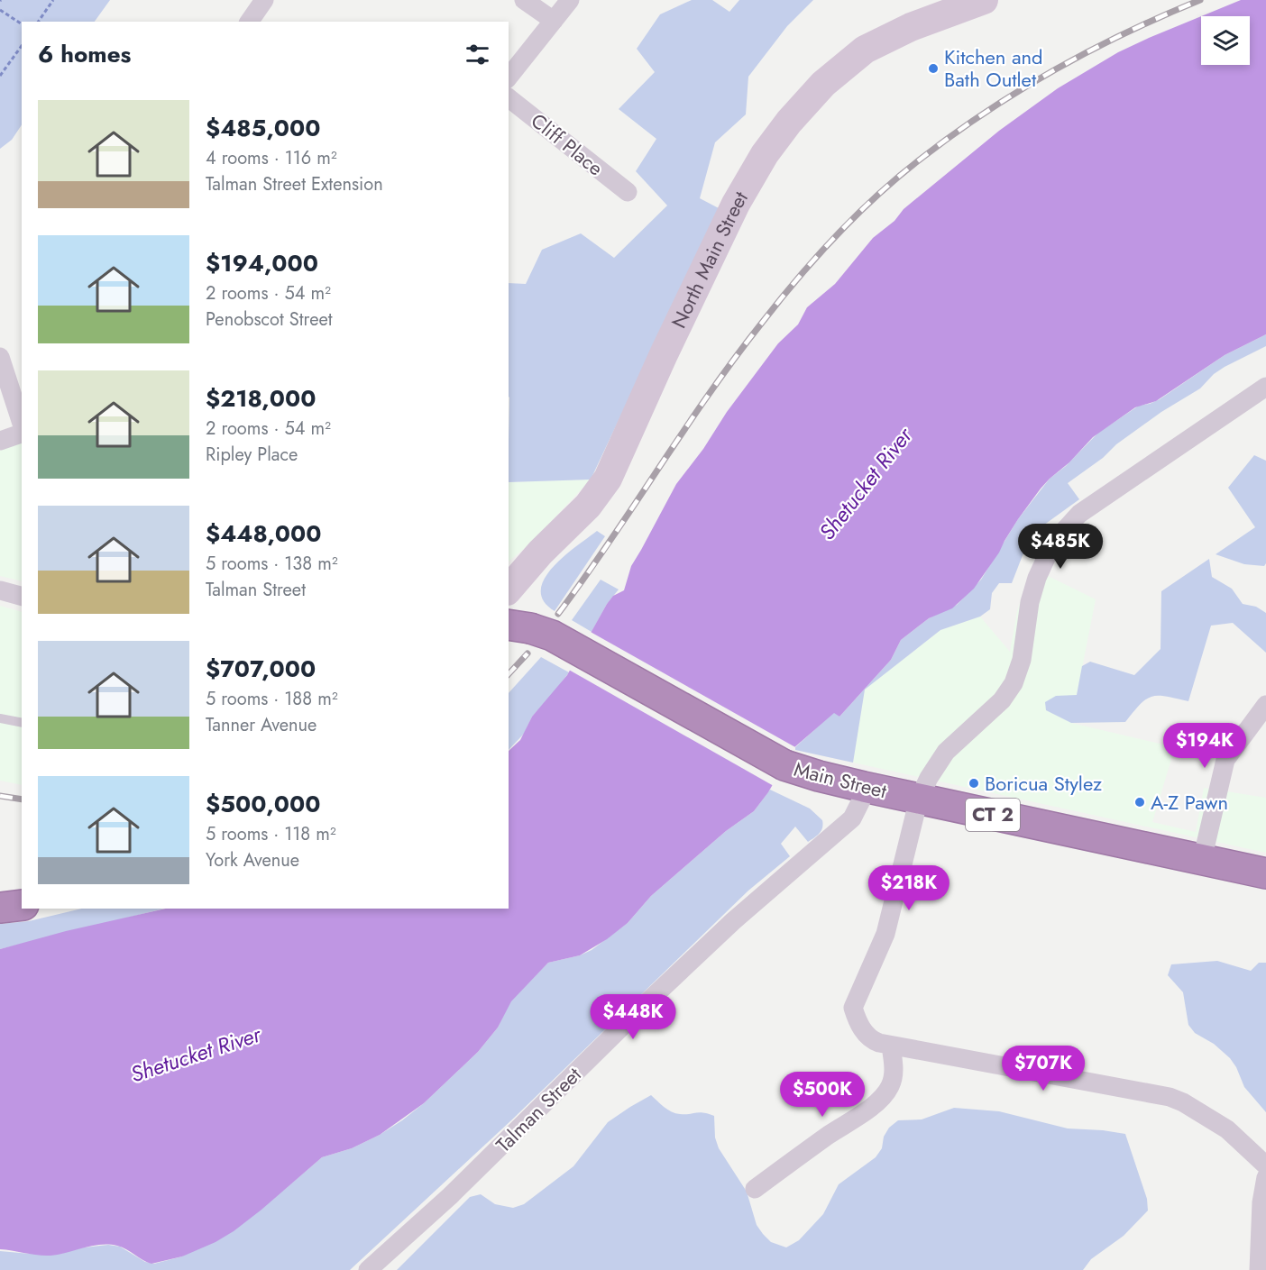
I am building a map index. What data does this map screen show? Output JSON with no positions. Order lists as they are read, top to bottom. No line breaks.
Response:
{"streets":{"highway":["Main Street","CT 2"],"main road":["North Main Street"],"street":["Cliff Place","Talman Street"]},"crossings":[["Main Street","CT 2"],["Main Street","Talman Street"]],"water":["Shetucket River"],"places":["Kitchen and Bath Outlet","Boricua Stylez","A-Z Pawn"],"page":{"heading":"6 homes","list":[{"name":"$485,000","note":"4 rooms · 116 m² · Talman Street Extension"},{"name":"$194,000","note":"2 rooms · 54 m² · Penobscot Street"},{"name":"$218,000","note":"2 rooms · 54 m² · Ripley Place"},{"name":"$448,000","note":"5 rooms · 138 m² · Talman Street"},{"name":"$707,000","note":"5 rooms · 188 m² · Tanner Avenue"},{"name":"$500,000","note":"5 rooms · 118 m² · York Avenue"}],"price":["$485K","$194K","$218K","$448K","$707K","$500K"]}}
